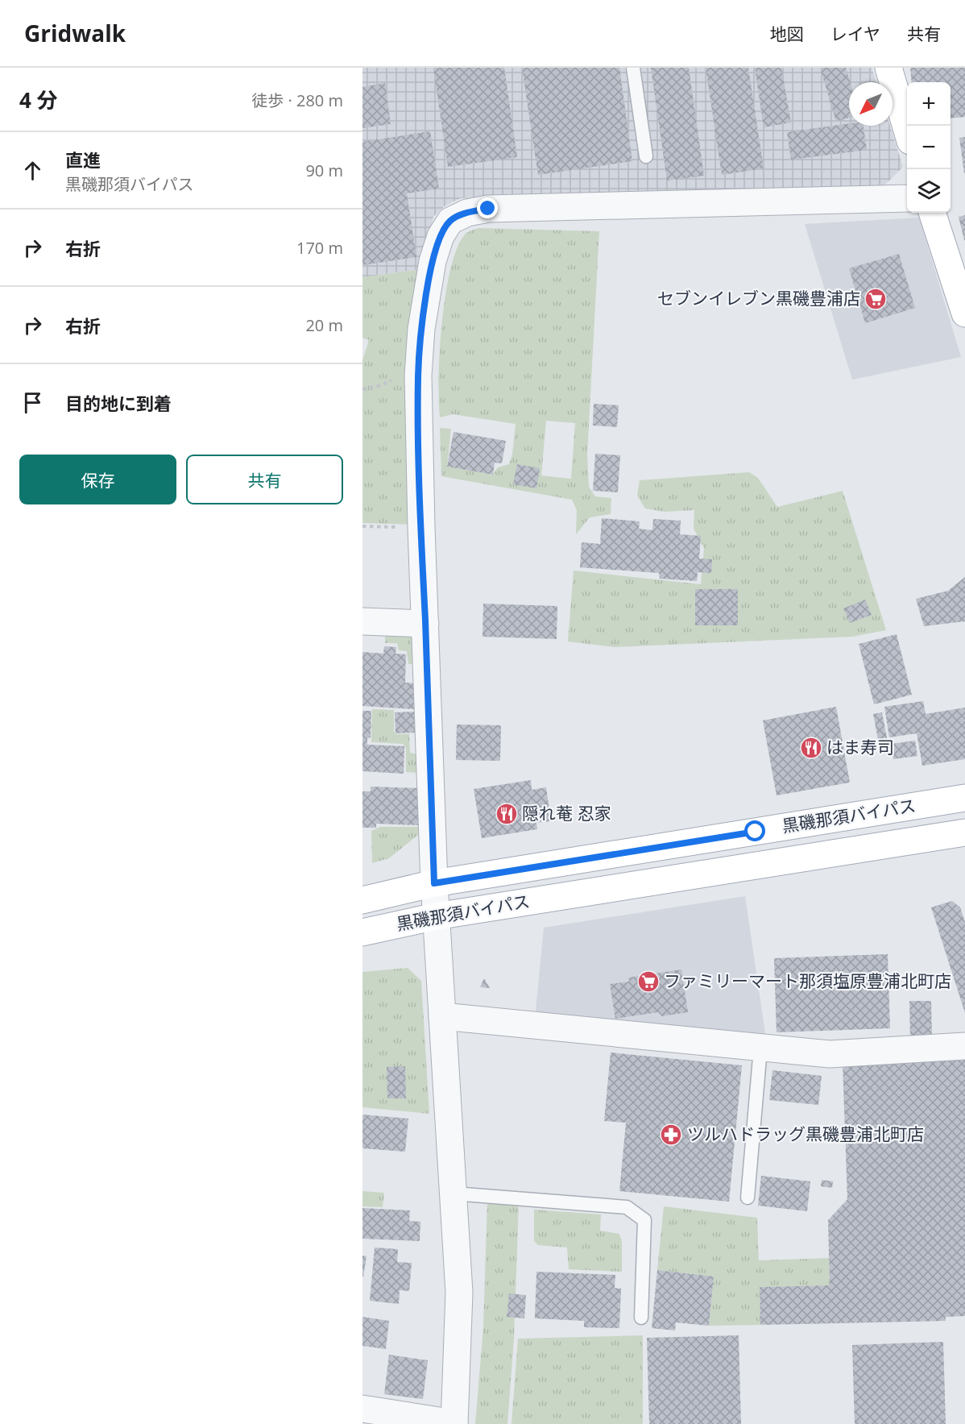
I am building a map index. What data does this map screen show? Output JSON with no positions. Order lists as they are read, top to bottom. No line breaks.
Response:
{"streets":{"main road":["黒磯那須バイパス"]},"places":{"supermarket":["セブンイレブン黒磯豊浦店","ファミリーマート那須塩原豊浦北町店"],"restaurant":["はま寿司","隠れ菴 忍家"],"pharmacy":["ツルハドラッグ黒磯豊浦北町店"]},"north":"bottom left","page":{"header":"Gridwalk","nav":["地図","レイヤ","共有"],"heading":["4 分","徒歩 · 280 m"],"map_buttons":["+","−"],"list":[["直進","黒磯那須バイパス","90 m"],["右折","170 m"],["右折","20 m"],"目的地に到着"],"buttons":["保存","共有"]}}
